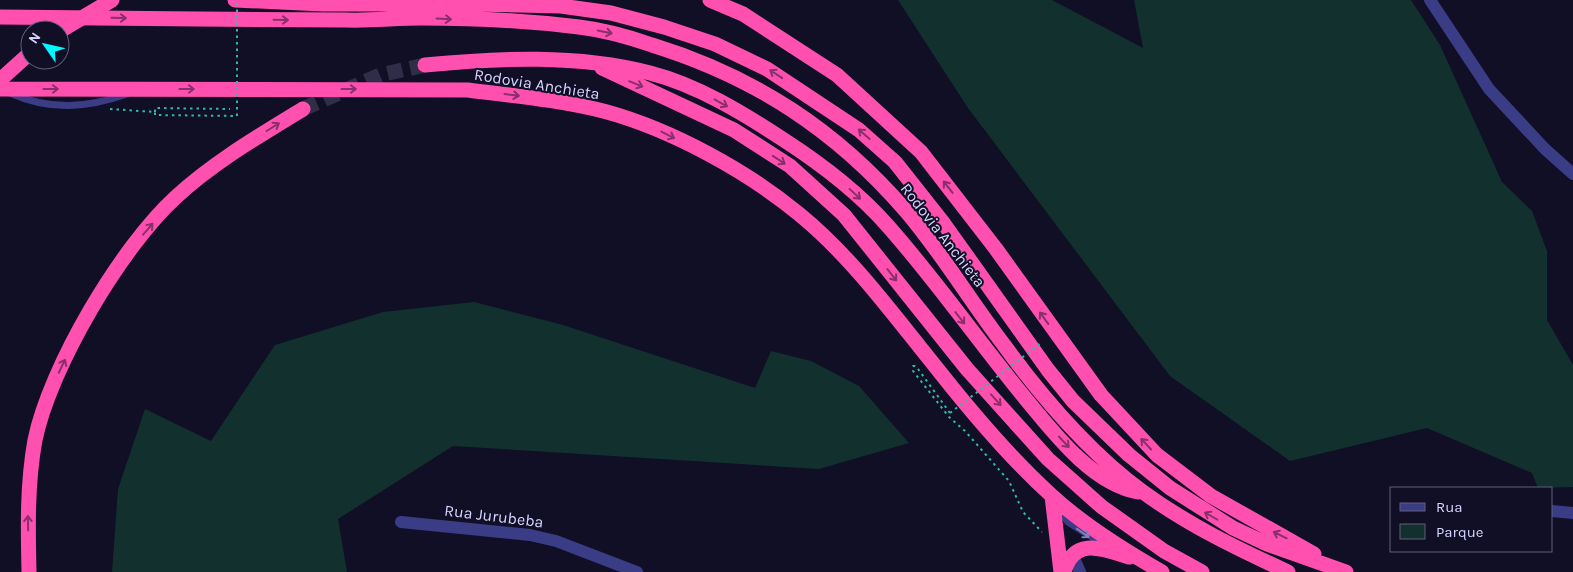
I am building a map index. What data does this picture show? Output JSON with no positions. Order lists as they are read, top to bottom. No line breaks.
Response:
{"streets":{"highway":["Rodovia Anchieta"],"street":["Rua Jurubeba"]},"legend":["Rua","Parque"],"north":"top left"}
